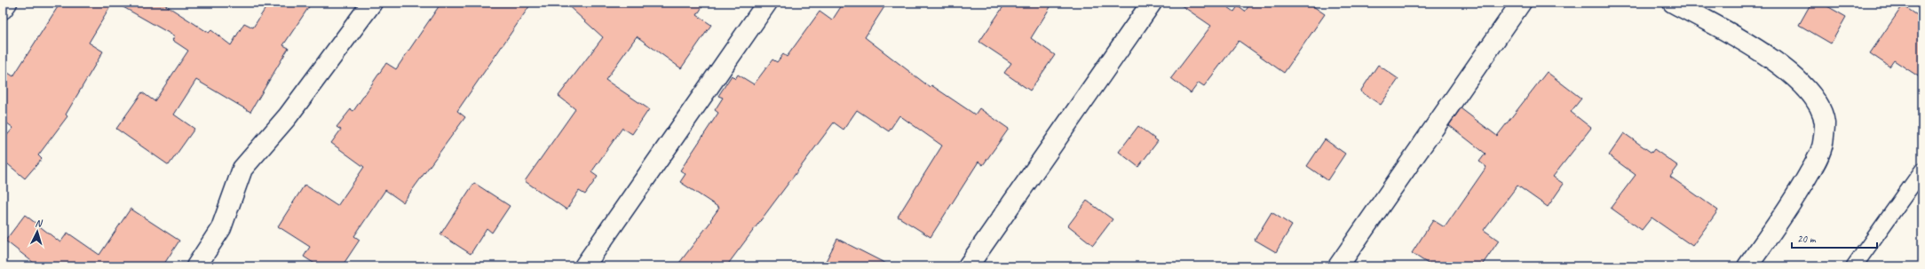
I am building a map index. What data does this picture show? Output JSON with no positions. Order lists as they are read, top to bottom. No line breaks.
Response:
{"scale_bar":"20 m","north":"top"}
